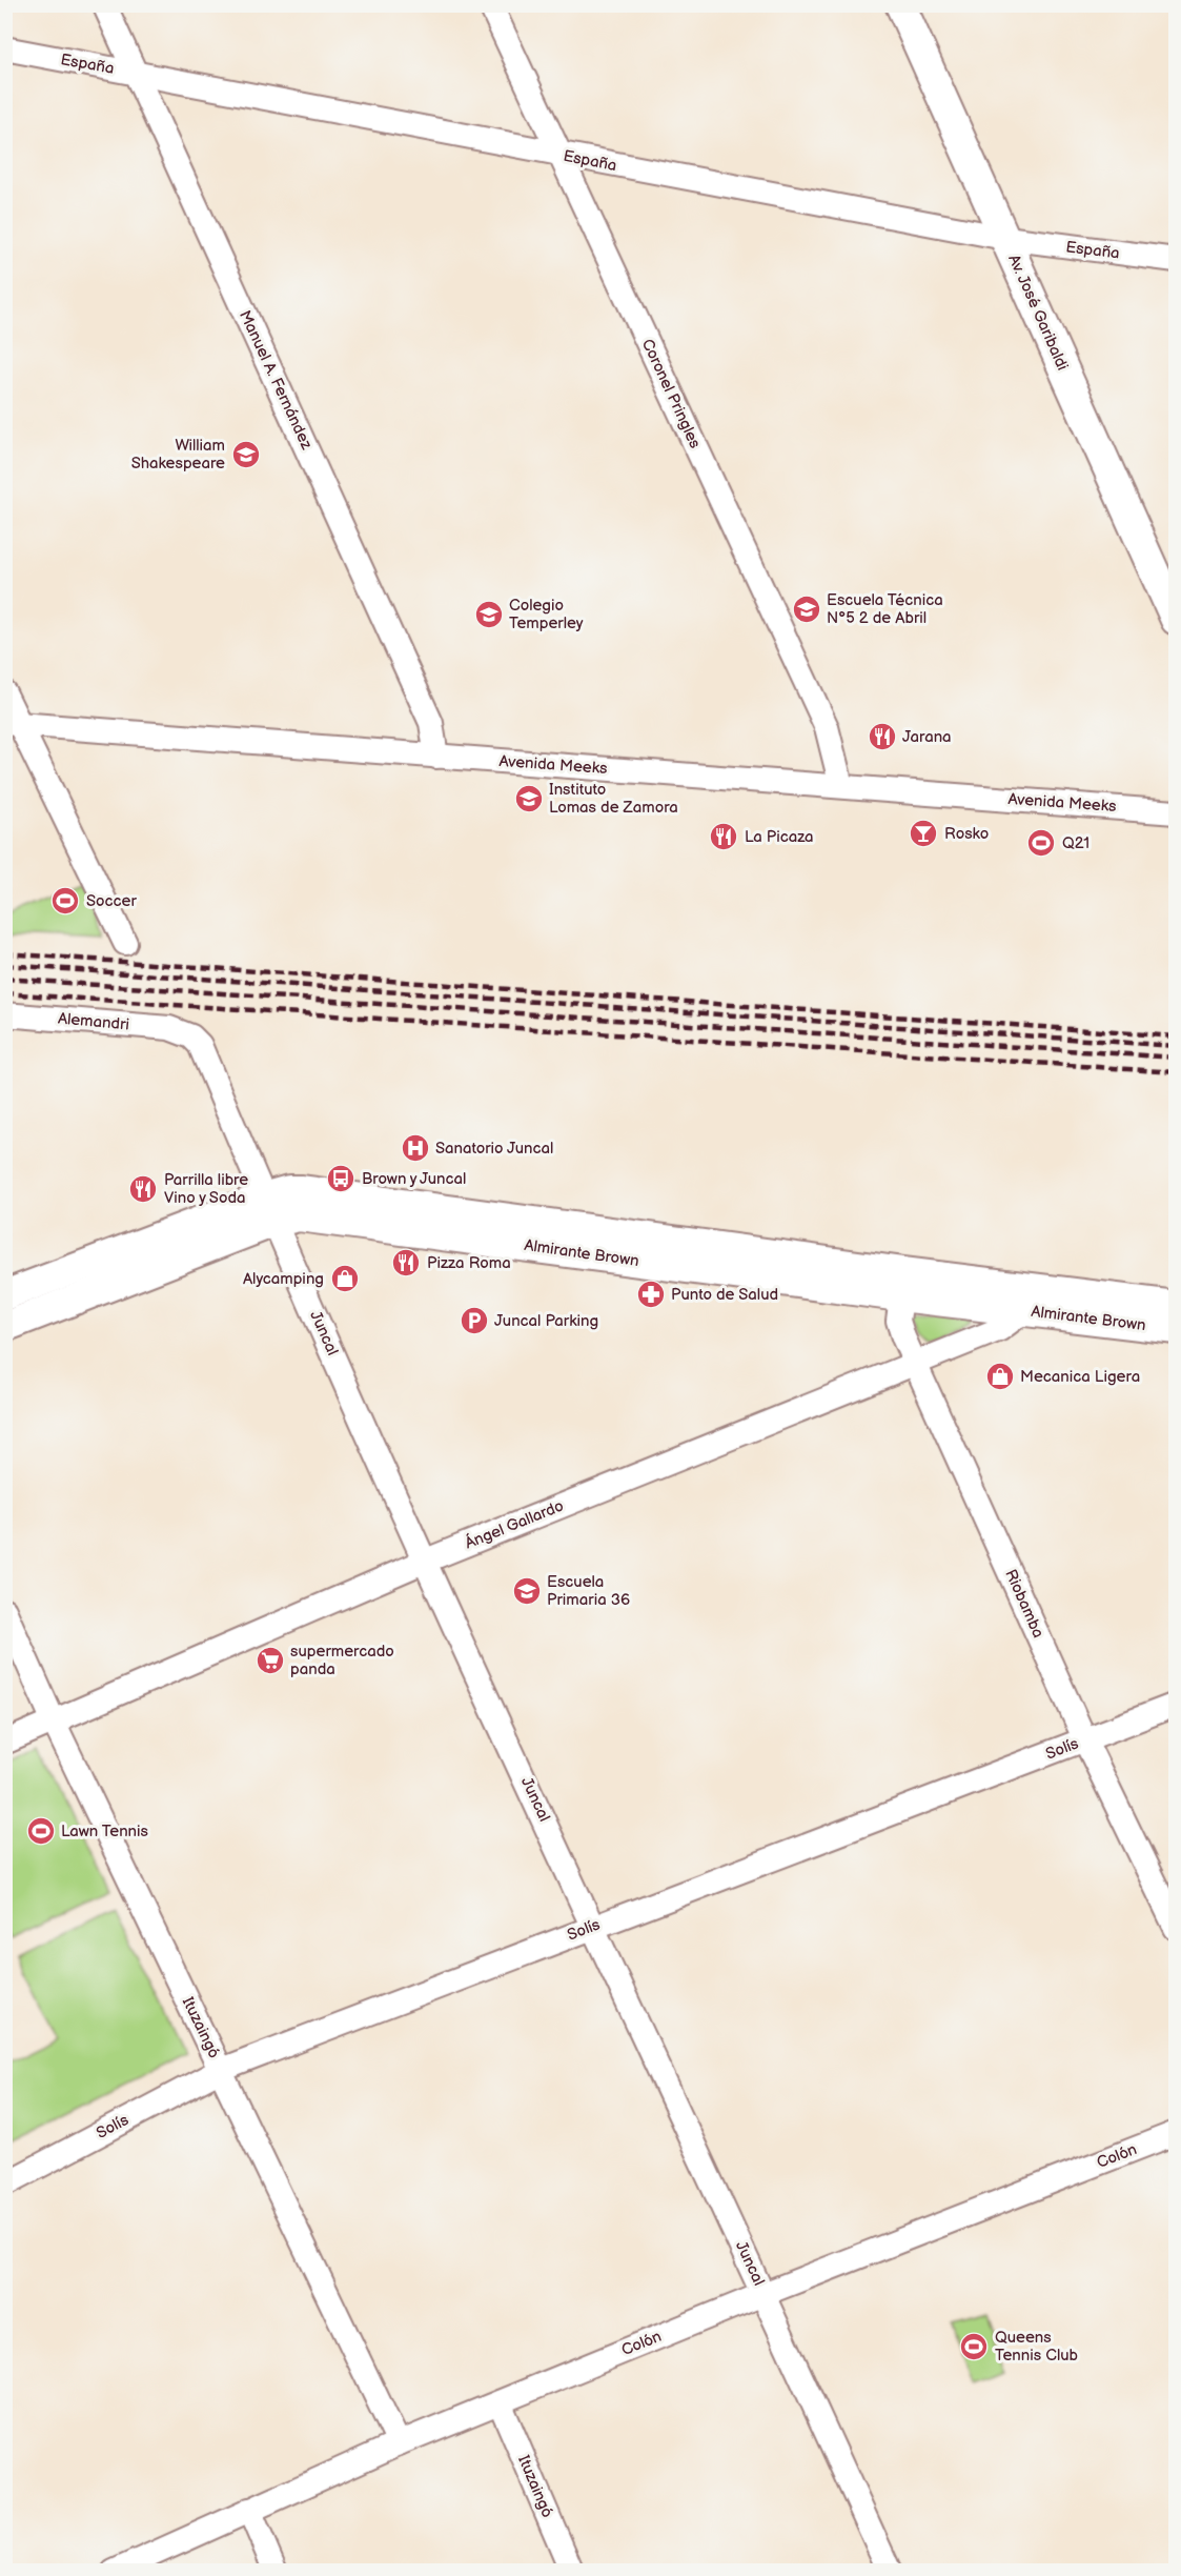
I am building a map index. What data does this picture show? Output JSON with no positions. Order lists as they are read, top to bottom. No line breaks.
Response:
{"streets":{"main road":["Av. José Garibaldi","Almirante Brown"],"street":["España","Manuel A. Fernández","Coronel Pringles","Avenida Meeks","Alemandri","Juncal","Ángel Gallardo","Riobamba","Solís","Ituzaingó","Colón"]},"crossings":[["España","Av. José Garibaldi"],["España","Manuel A. Fernández"],["España","Coronel Pringles"],["Manuel A. Fernández","Avenida Meeks"],["Coronel Pringles","Avenida Meeks"],["Alemandri","Juncal"],["Almirante Brown","Juncal"],["Almirante Brown","Ángel Gallardo"],["Almirante Brown","Riobamba"],["Juncal","Ángel Gallardo"],["Juncal","Solís"],["Juncal","Colón"],["Ángel Gallardo","Riobamba"],["Ángel Gallardo","Ituzaingó"],["Riobamba","Solís"],["Solís","Ituzaingó"],["Ituzaingó","Colón"]],"places":{"school or university":["William Shakespeare","Escuela Técnica N°5 2 de Abril","Colegio Temperley","Instituto Lomas de Zamora","Escuela Primaria 36"],"restaurant":["Jarana","La Picaza","Parrilla libre Vino y Soda","Pizza Roma"],"bar":["Rosko"],"sports":["Q21","Soccer","Lawn Tennis","Queens Tennis Club"],"hospital":["Sanatorio Juncal"],"bus stop":["Brown y Juncal"],"shop":["Alycamping","Mecanica Ligera"],"pharmacy":["Punto de Salud"],"parking":["Juncal Parking"],"supermarket":["supermercado panda"]}}
